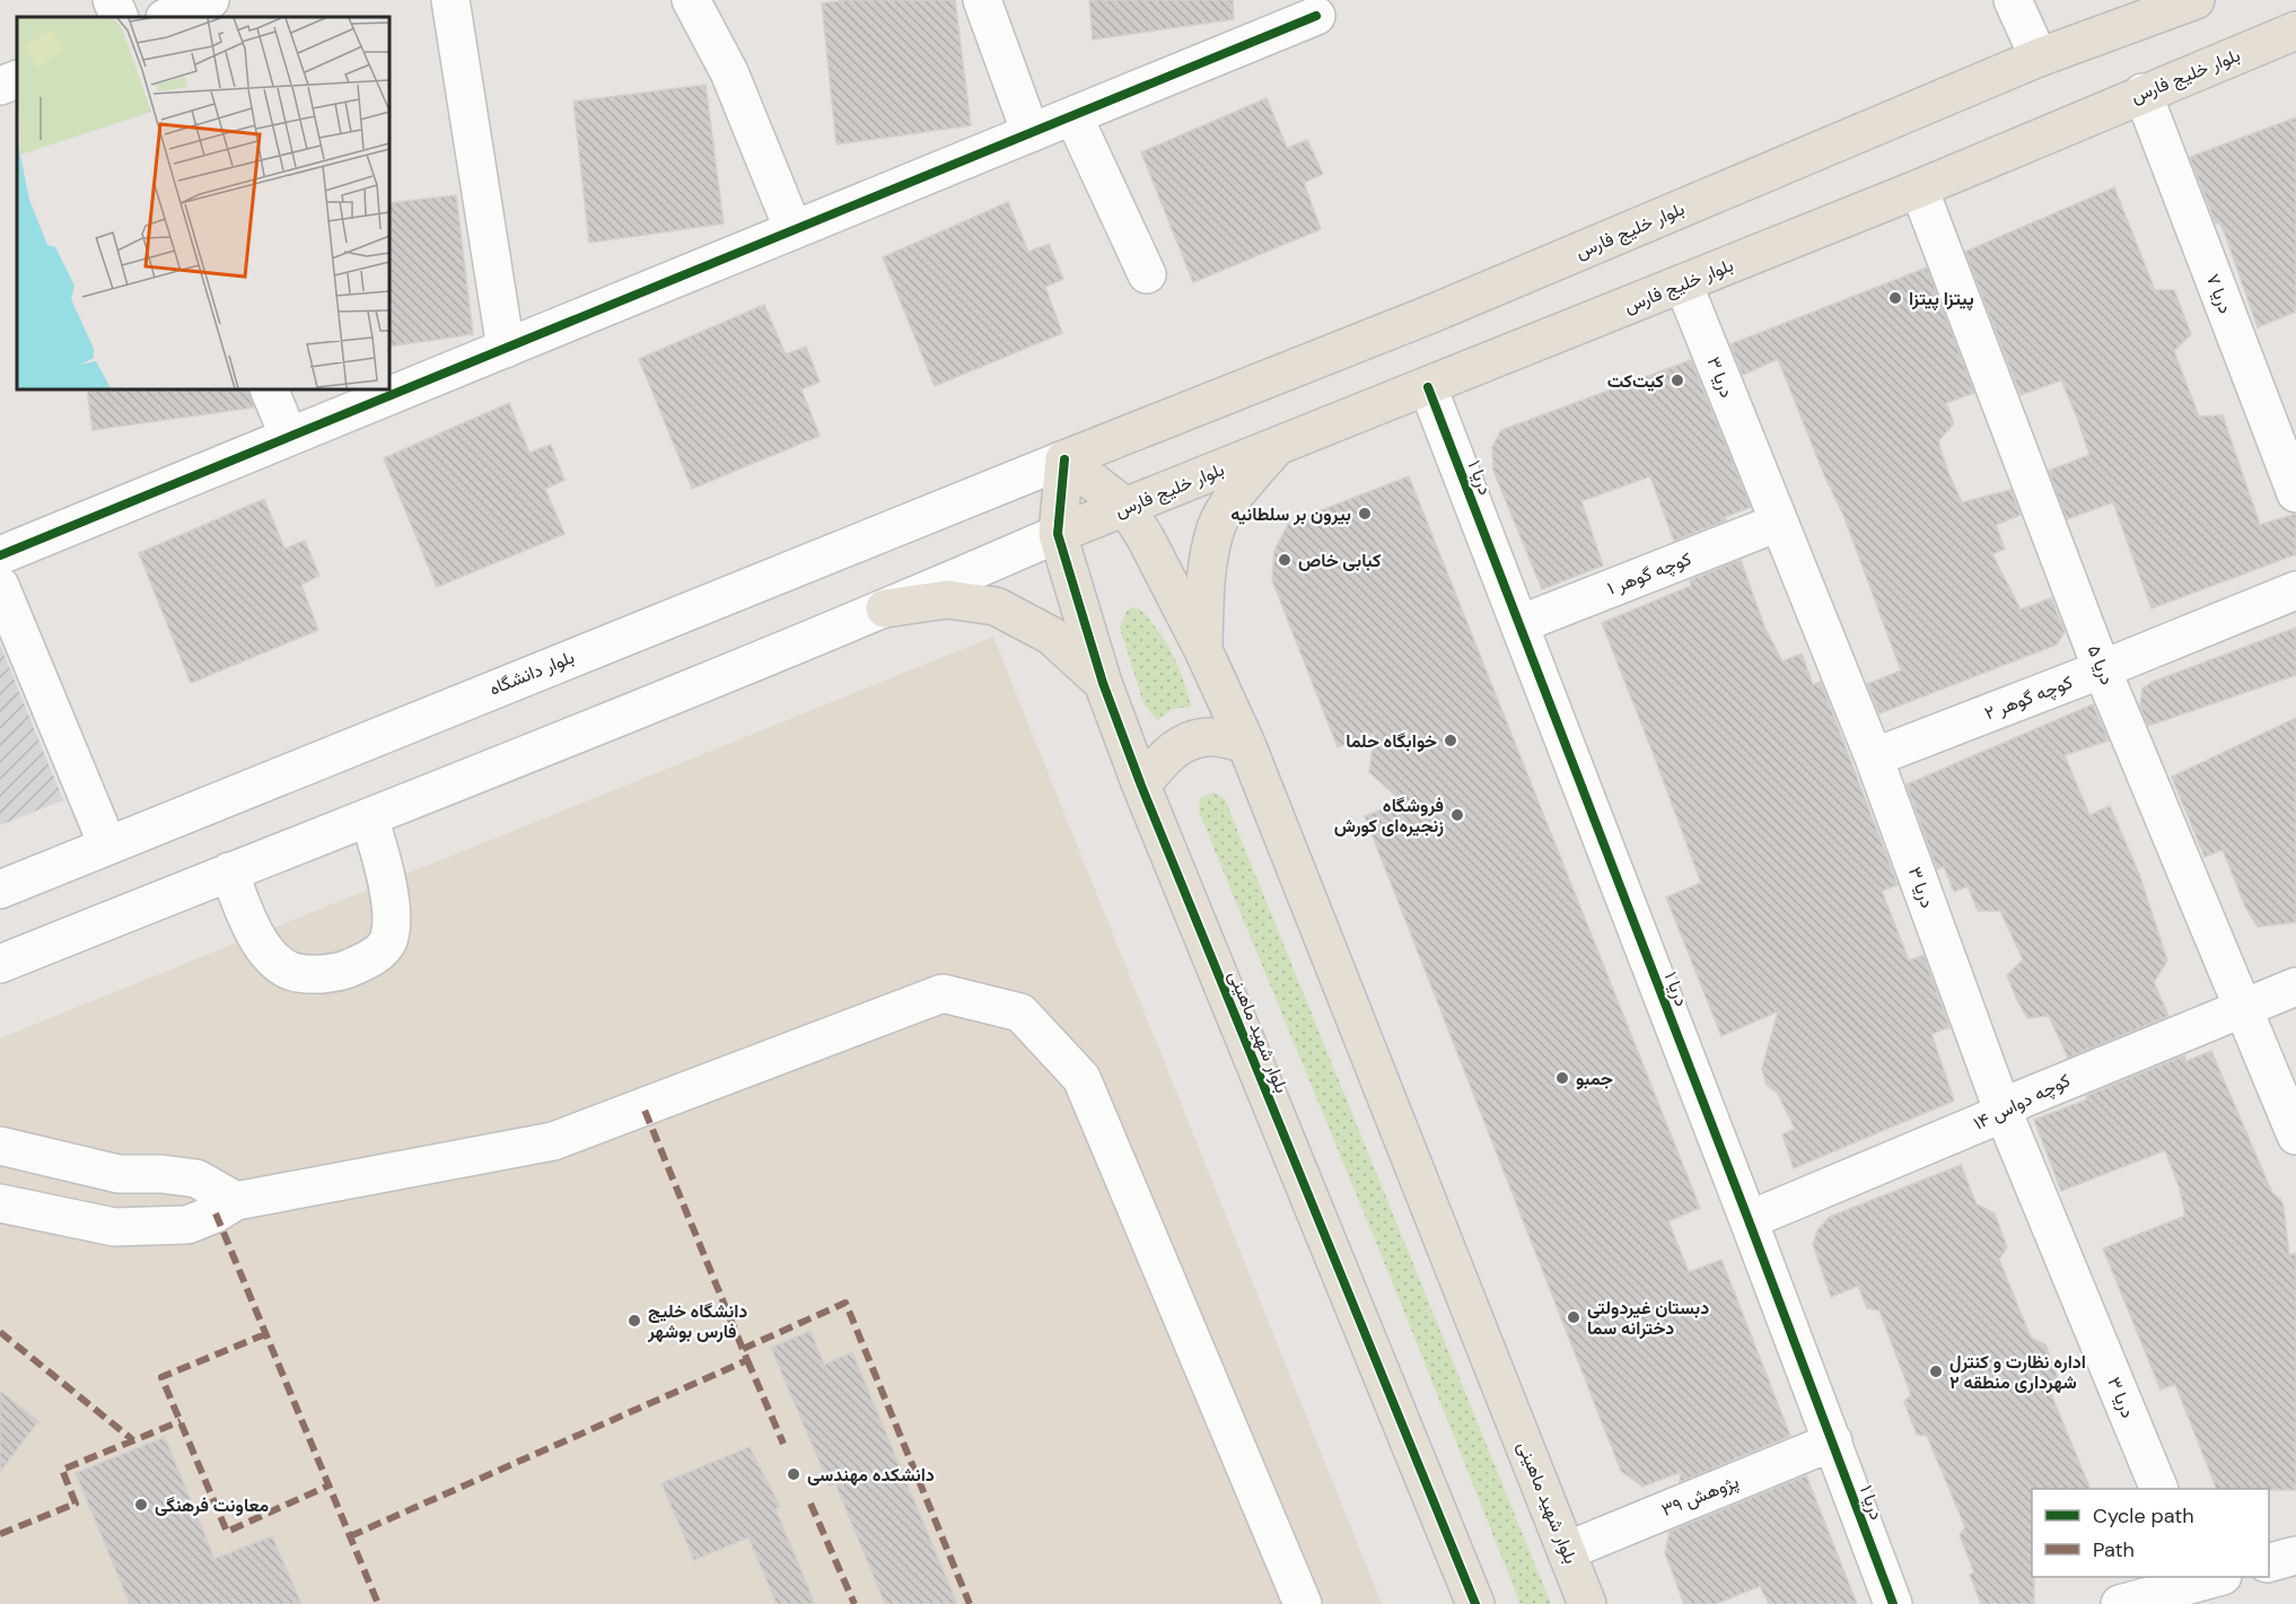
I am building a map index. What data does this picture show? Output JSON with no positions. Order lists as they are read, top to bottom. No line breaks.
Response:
{"streets":{"main road":["بلوار خلیج‌ فارس","بلوار خلیج ‌فارس","بلوار شهید ماهینی"],"street":["دریا ۷","دریا ۳","دریا ۱","کوچه گوهر ۱","دریا ۵","بلوار دانشگاه","کوچه گوهر ۲","کوچه دواس ۱۴","پژوهش ۳۹"]},"crossings":[["بلوار خلیج‌ فارس","دریا ۷"],["بلوار خلیج‌ فارس","دریا ۳"],["بلوار خلیج‌ فارس","دریا ۱"],["بلوار خلیج‌ فارس","دریا ۵"],["بلوار خلیج‌ فارس","بلوار شهید ماهینی"],["بلوار خلیج ‌فارس","بلوار دانشگاه"],["بلوار خلیج ‌فارس","بلوار شهید ماهینی"],["دریا ۳","کوچه گوهر ۱"],["دریا ۳","کوچه گوهر ۲"],["دریا ۳","کوچه دواس ۱۴"],["دریا ۱","کوچه گوهر ۱"],["دریا ۱","کوچه دواس ۱۴"],["دریا ۱","پژوهش ۳۹"],["دریا ۵","کوچه گوهر ۲"],["دریا ۵","کوچه دواس ۱۴"],["بلوار دانشگاه","بلوار شهید ماهینی"],["بلوار شهید ماهینی","پژوهش ۳۹"]],"places":["پیتزا پیتزا","کیت‌کت","بیرون بر سلطانیه","کبابی خاص","خوابگاه حلما","فروشگاه زنجیره‌ای کورش","جمبو","دبستان غیردولتی دخترانه سما","دانشگاه خلیج فارس بوشهر","اداره‌ نظارت و کنترل شهرداری منطقه ۲","دانشکده مهندسی","معاونت فرهنگی"],"legend":["Cycle path","Path"]}
